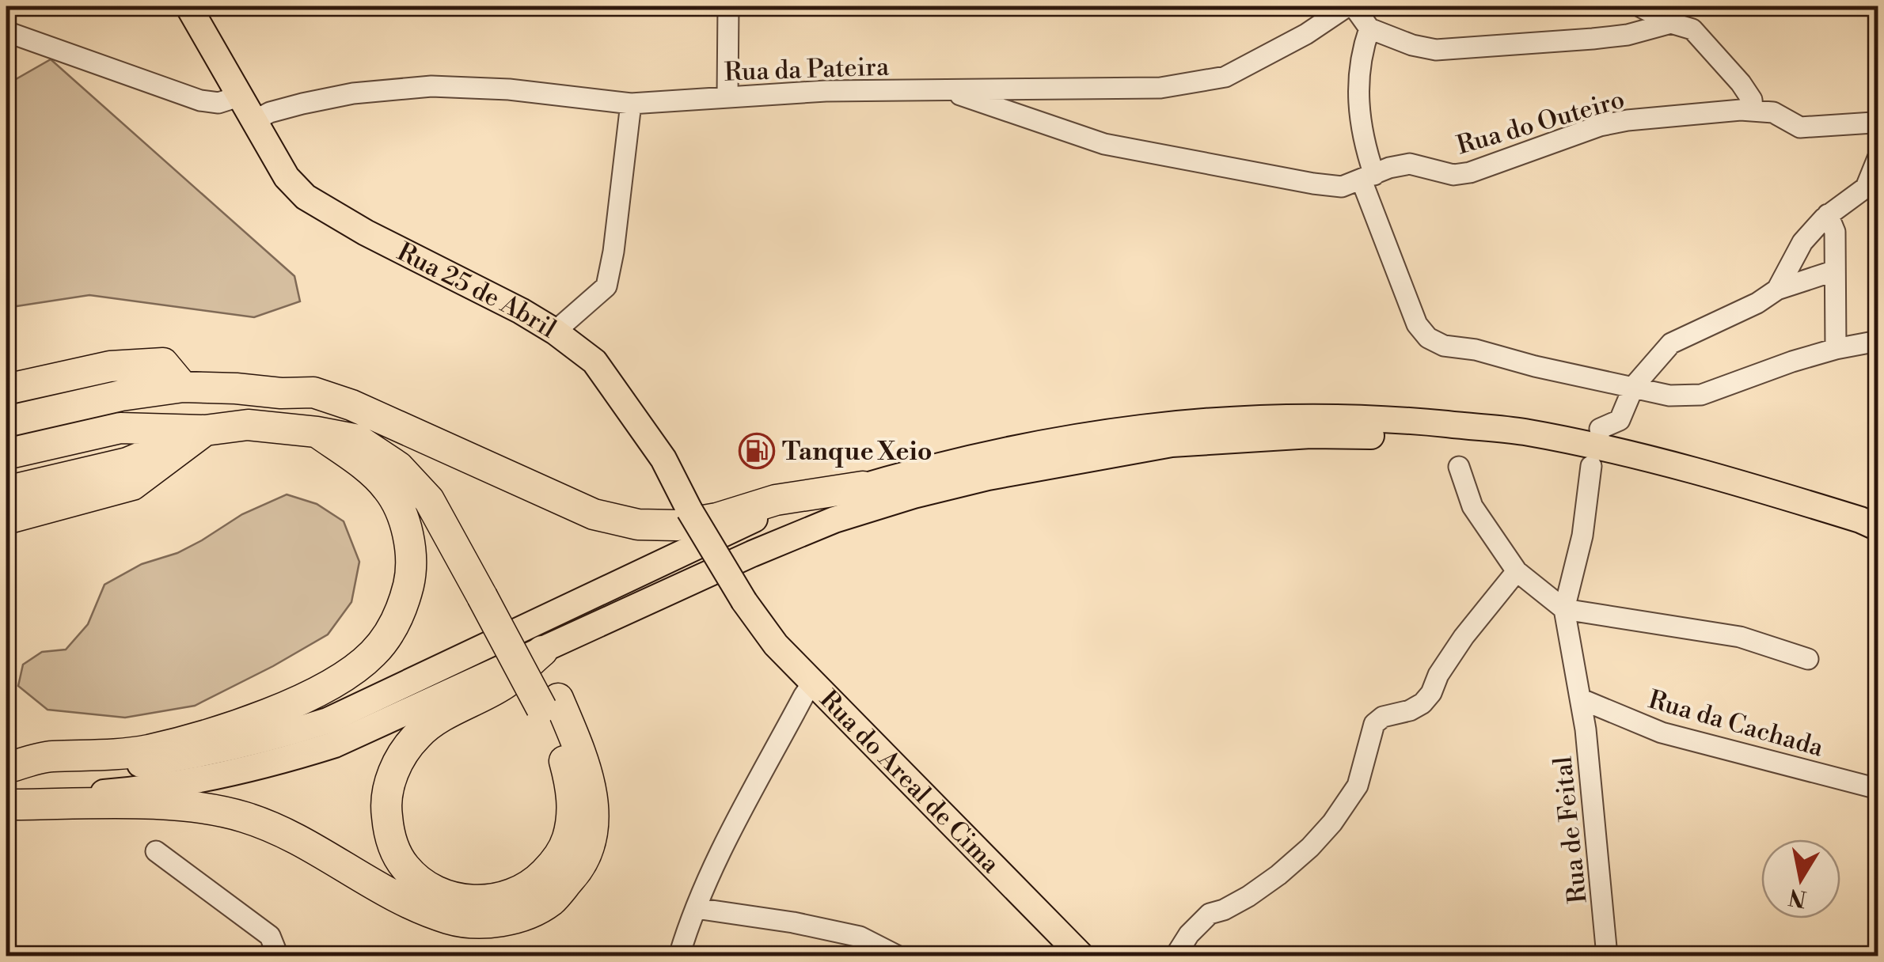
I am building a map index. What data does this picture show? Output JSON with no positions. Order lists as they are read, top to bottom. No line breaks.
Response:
{"streets":{"main road":["Rua 25 de Abril","Rua do Areal de Cima"],"street":["Rua da Pateira","Rua do Outeiro","Rua da Cachada","Rua de Feital"]},"crossings":[["Rua da Pateira","Rua do Outeiro"],["Rua da Pateira","Rua 25 de Abril"],["Rua 25 de Abril","Rua do Areal de Cima"],["Rua da Cachada","Rua de Feital"]],"places":{"fuel station":["Tanque Xeio"]},"north":"bottom"}
